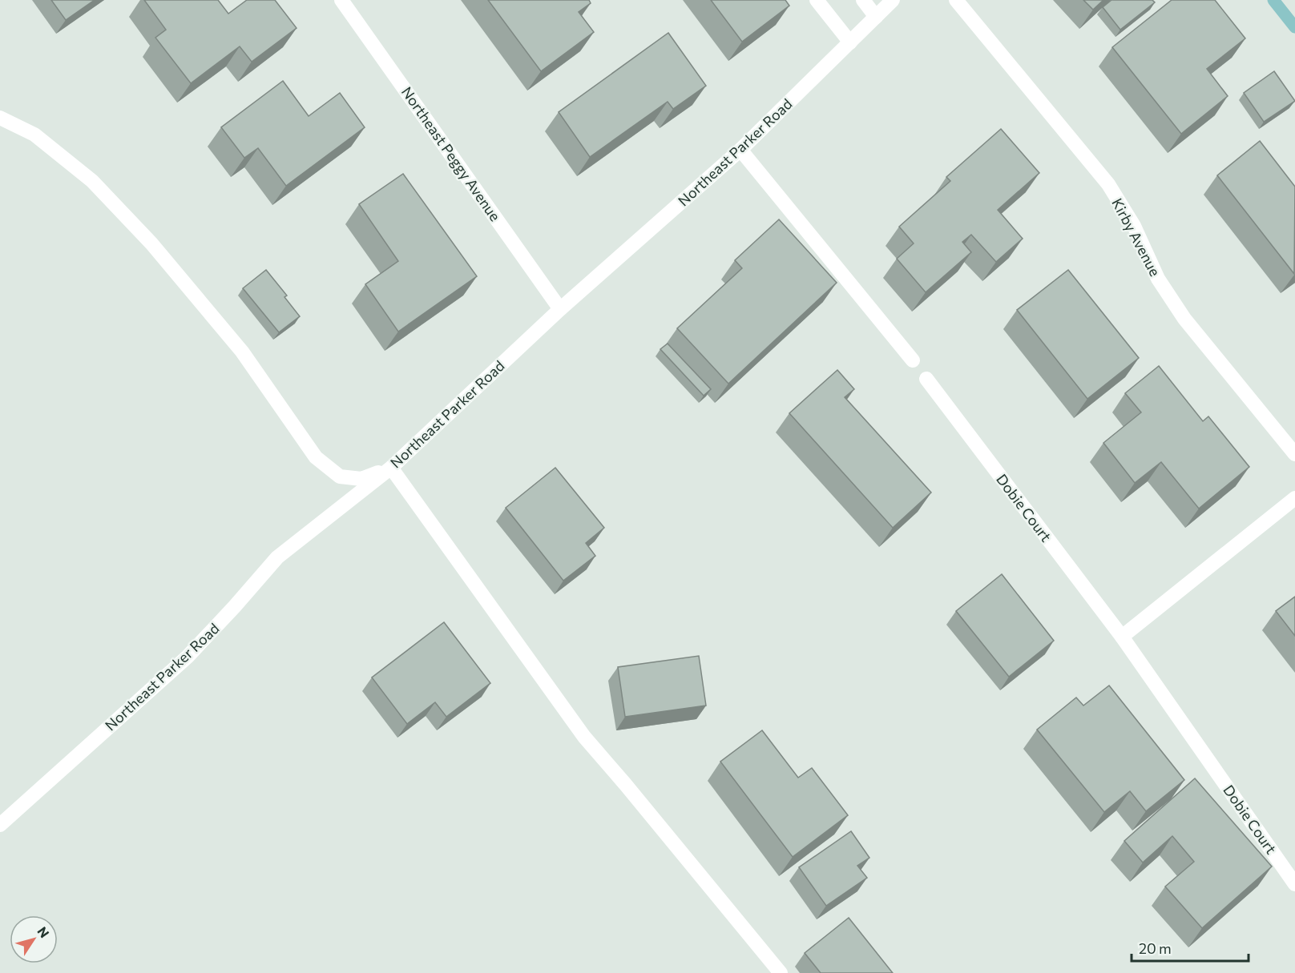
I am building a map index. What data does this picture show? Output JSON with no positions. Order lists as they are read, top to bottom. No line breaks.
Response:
{"streets":{"street":["Northeast Parker Road","Northeast Peggy Avenue","Kirby Avenue","Dobie Court"]},"crossings":[["Northeast Parker Road","Northeast Peggy Avenue"]],"scale_bar":"20 m","north":"top right"}
